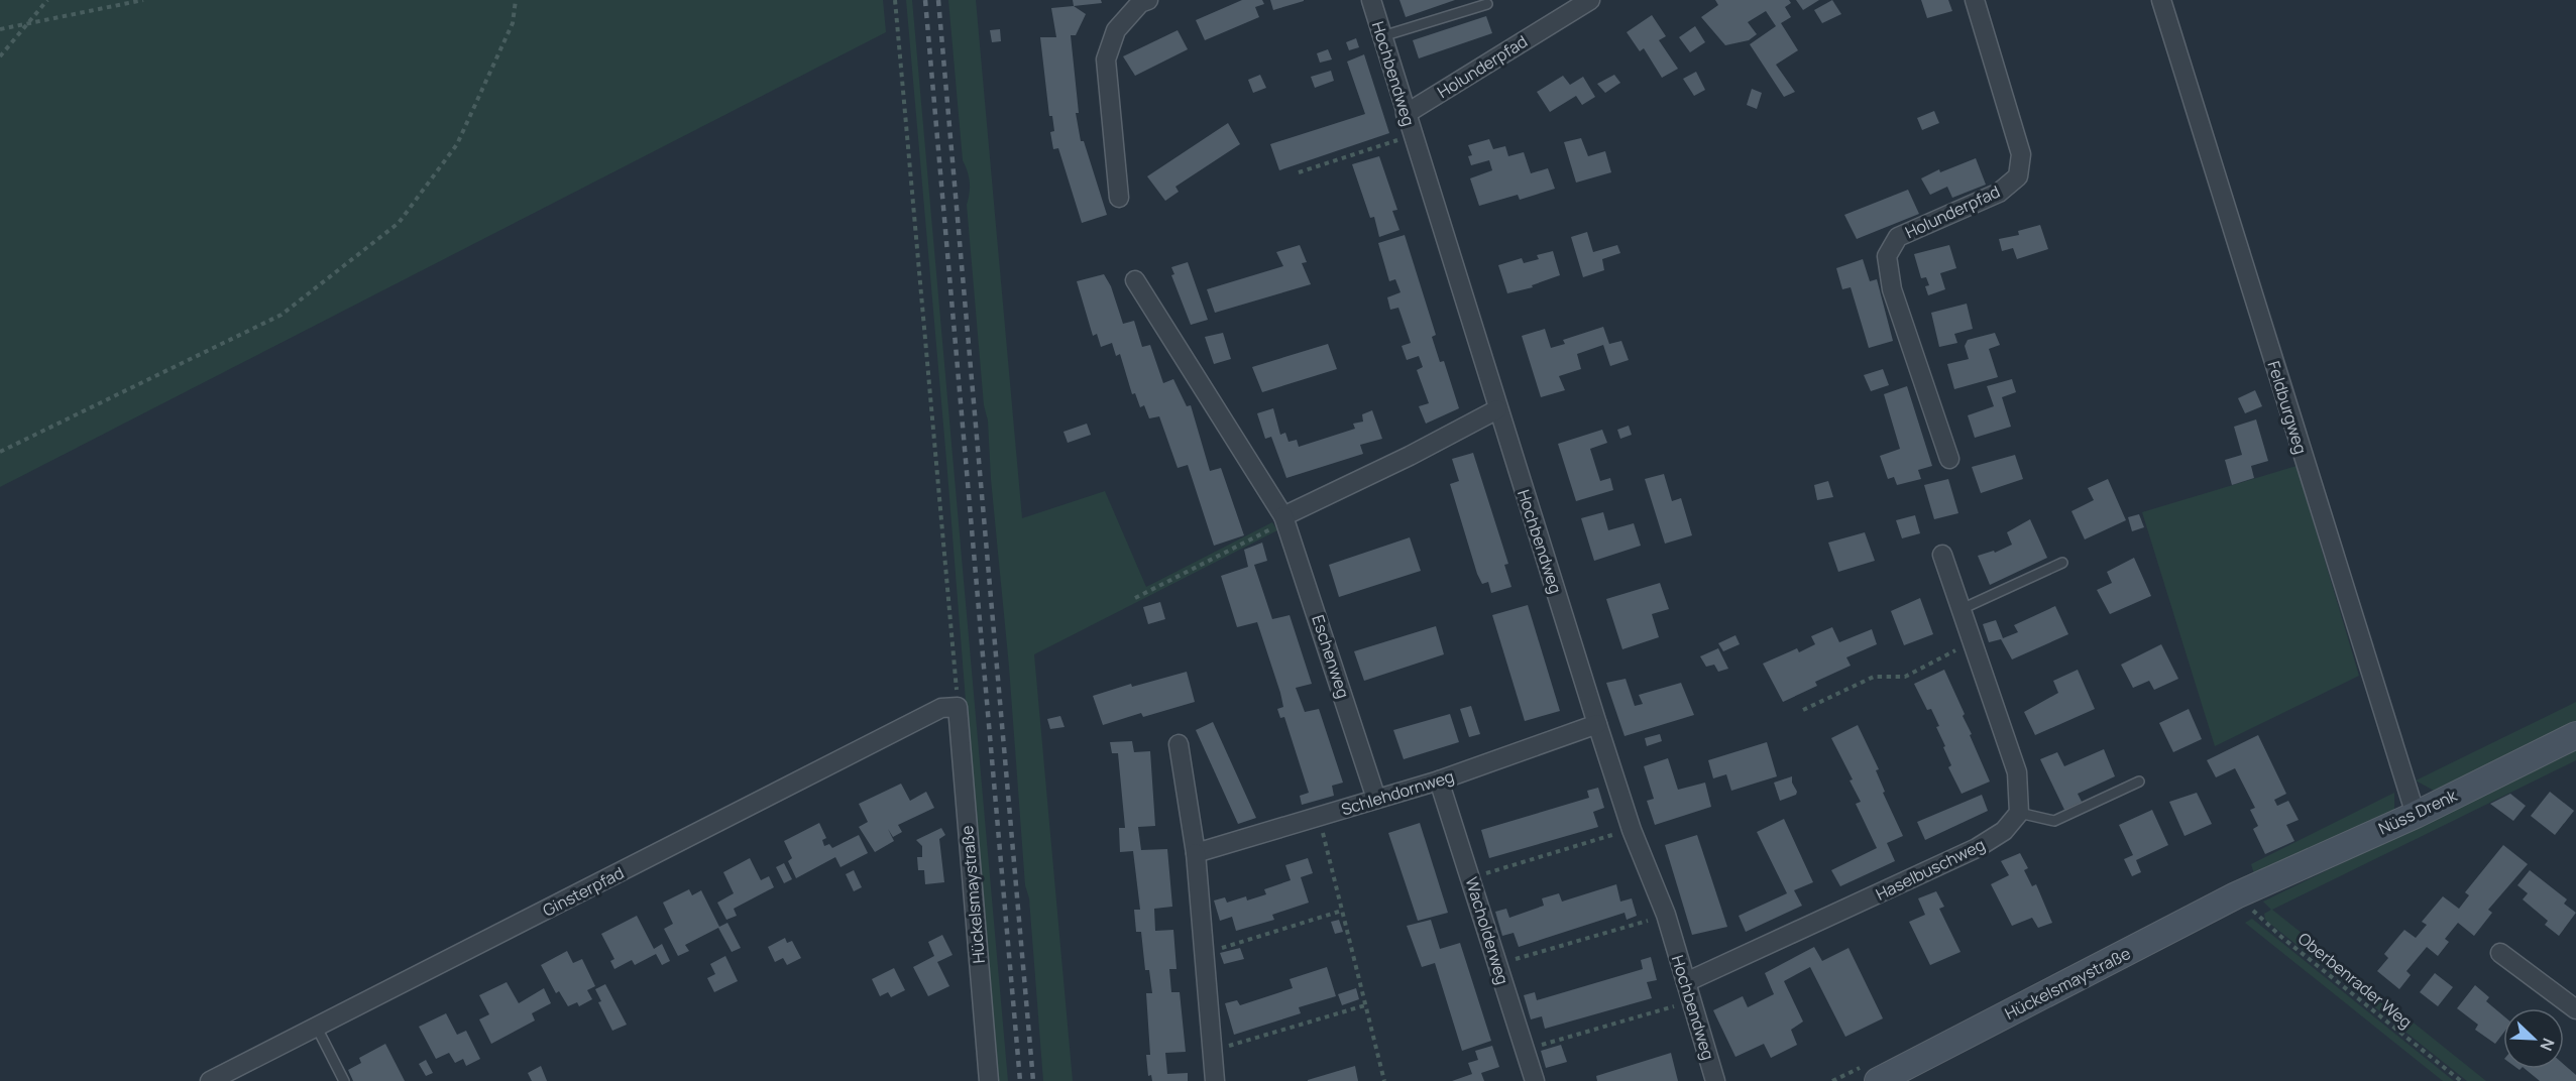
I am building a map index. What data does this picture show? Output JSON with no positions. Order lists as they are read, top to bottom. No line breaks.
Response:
{"streets":{"main road":["Nüss Drenk","Hückelsmaystraße"],"street":["Holunderpfad","Hochbendweg","Feldburgweg","Eschenweg","Schlehdornweg","Haselbuschweg","Ginsterpfad","Wacholderweg"],"path":["Oberbenrader Weg"]},"crossings":[["Holunderpfad","Hochbendweg"],["Hochbendweg","Schlehdornweg"],["Hochbendweg","Haselbuschweg"],["Feldburgweg","Nüss Drenk"],["Eschenweg","Schlehdornweg"],["Schlehdornweg","Wacholderweg"],["Nüss Drenk","Hückelsmaystraße"],["Nüss Drenk","Oberbenrader Weg"],["Ginsterpfad","Hückelsmaystraße"],["Hückelsmaystraße","Oberbenrader Weg"]],"north":"bottom right"}
